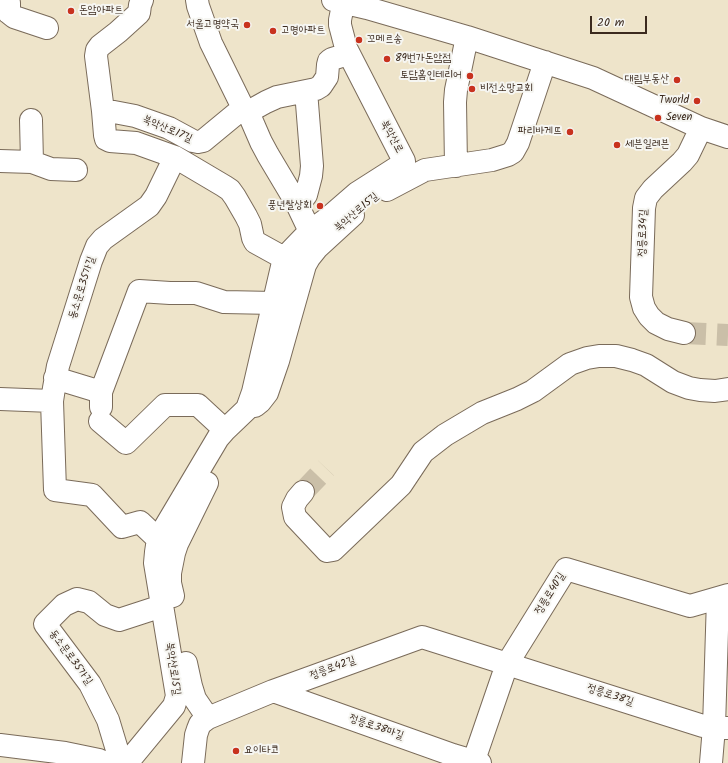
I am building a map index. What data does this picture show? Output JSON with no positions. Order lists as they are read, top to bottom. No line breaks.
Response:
{"streets":{"street":["북악산로17길","북악산로","북악산로15길","정릉로34길","동소문로35가길","정릉로40길","정릉로42길","정릉로38길","정릉로38마길"]},"crossings":[["북악산로17길","북악산로"],["북악산로","북악산로15길"],["북악산로","정릉로34길"],["북악산로15길","동소문로35가길"],["정릉로40길","정릉로42길"],["정릉로40길","정릉로38길"],["정릉로40길","정릉로38마길"],["정릉로42길","정릉로38길"],["정릉로42길","정릉로38마길"]],"places":["돈암아파트","서울고명약국","고명아파트","꼬메르송","89번가돈암점","토담홈인테리어","대림부동산","비전소망교회","Tworld","Seven","파리바게뜨","세븐일레븐","풍년쌀상회","요이타코"],"scale_bar":"20 m"}
